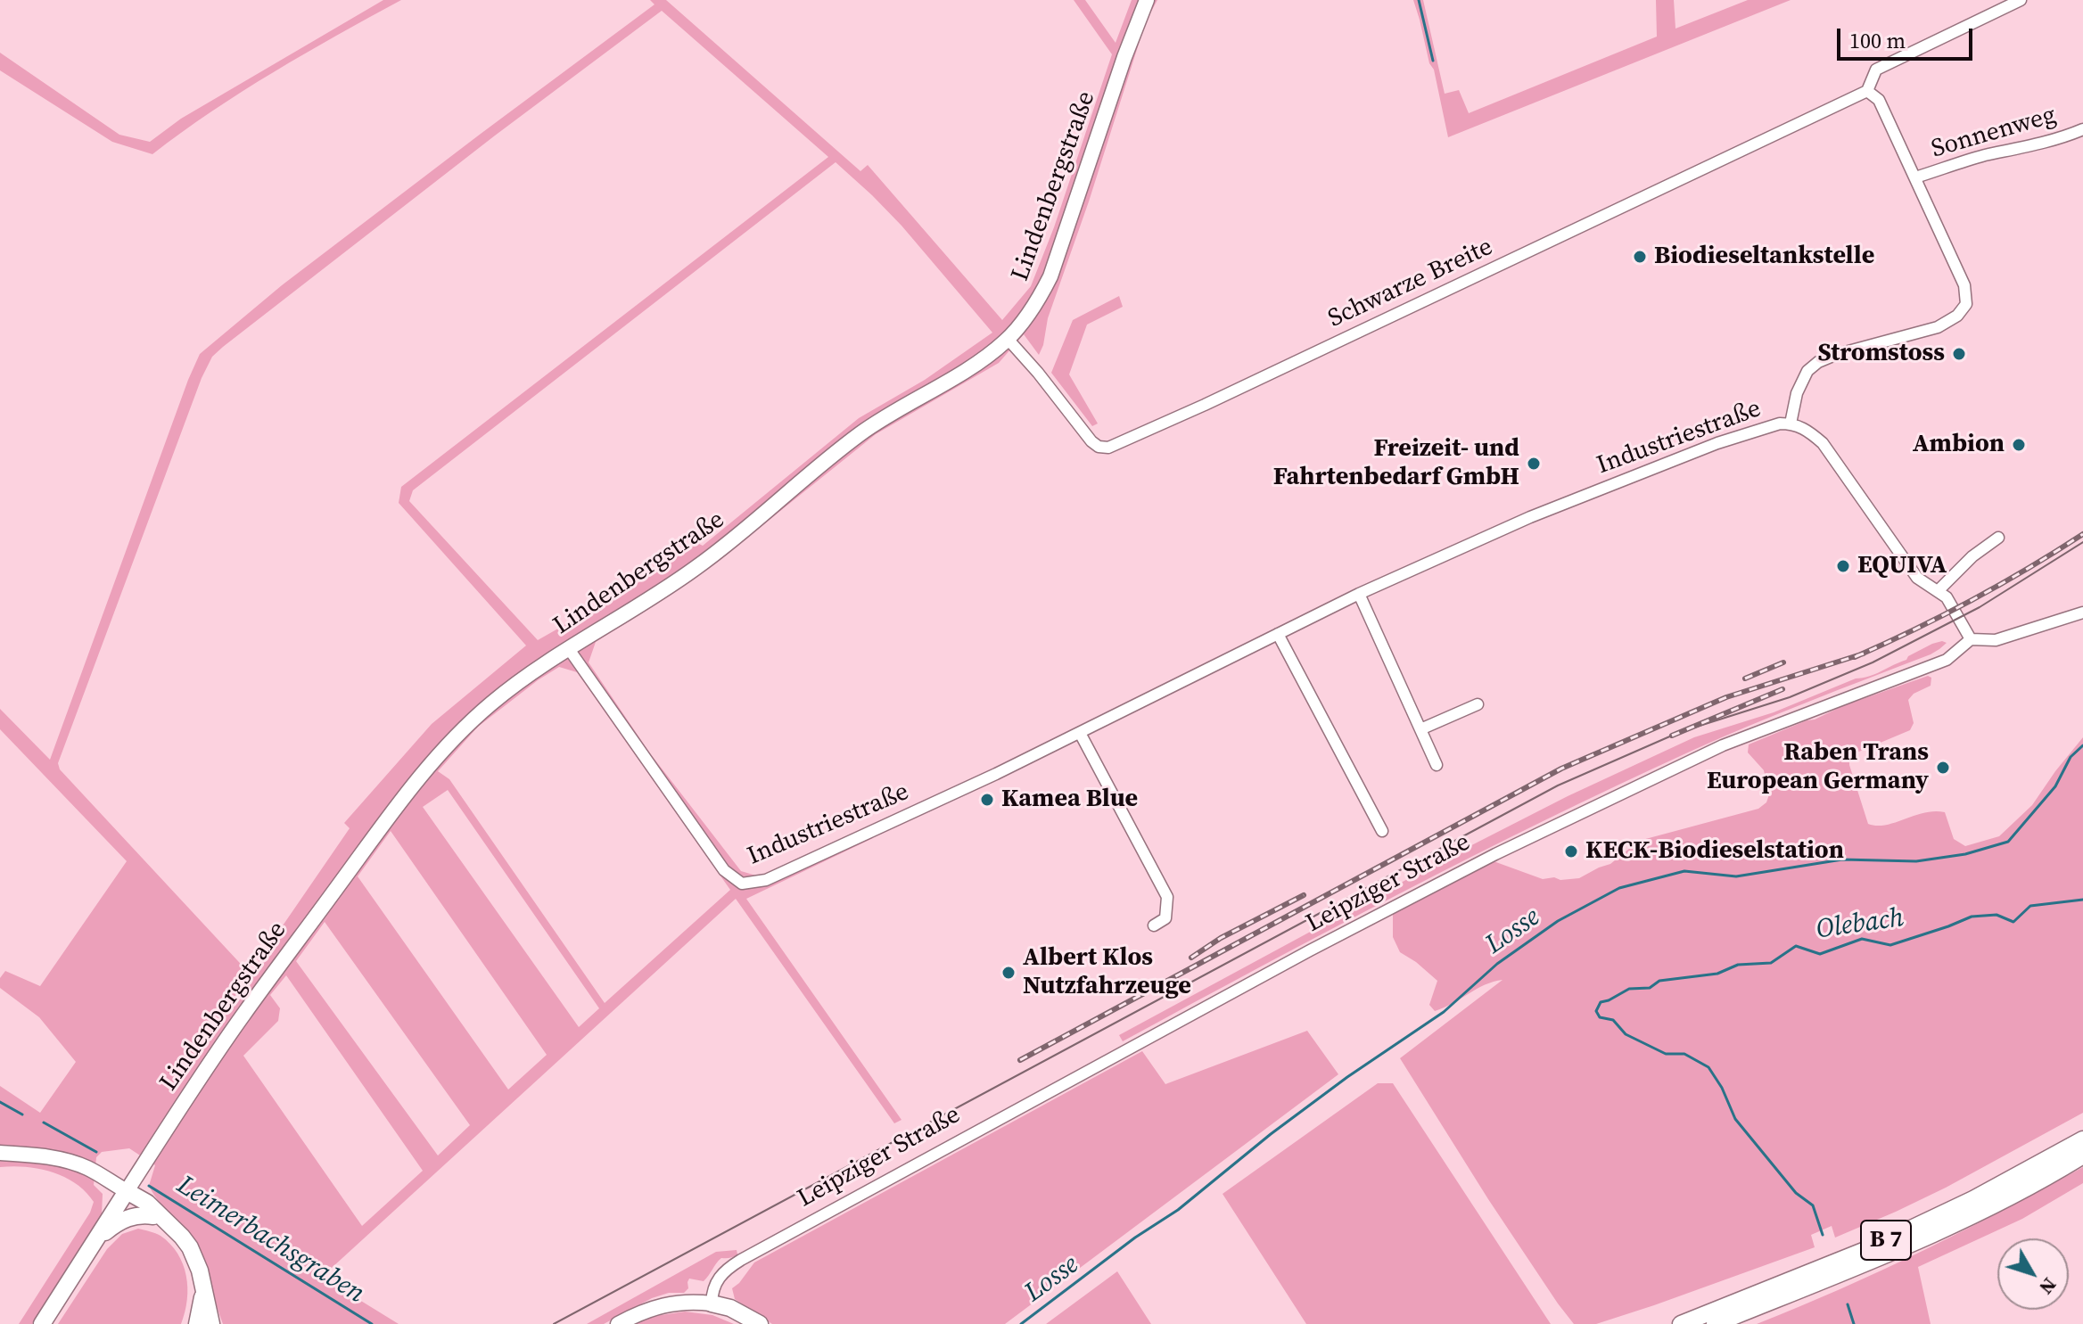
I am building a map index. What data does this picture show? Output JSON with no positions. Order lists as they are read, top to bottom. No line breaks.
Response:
{"streets":{"highway":["B 7"],"main road":["Lindenbergstraße"],"street":["Sonnenweg","Schwarze Breite","Industriestraße","Leipziger Straße"]},"crossings":[["Lindenbergstraße","Schwarze Breite"],["Lindenbergstraße","Industriestraße"],["Industriestraße","Leipziger Straße"]],"water":["Olebach","Losse","Leimerbachsgraben"],"places":["Biodieseltankstelle","Stromstoss","Ambion","Freizeit- und Fahrtenbedarf GmbH","EQUIVA","Raben Trans European Germany","Kamea Blue","KECK-Biodieselstation","Albert Klos Nutzfahrzeuge"],"scale_bar":"100 m","north":"bottom right"}
